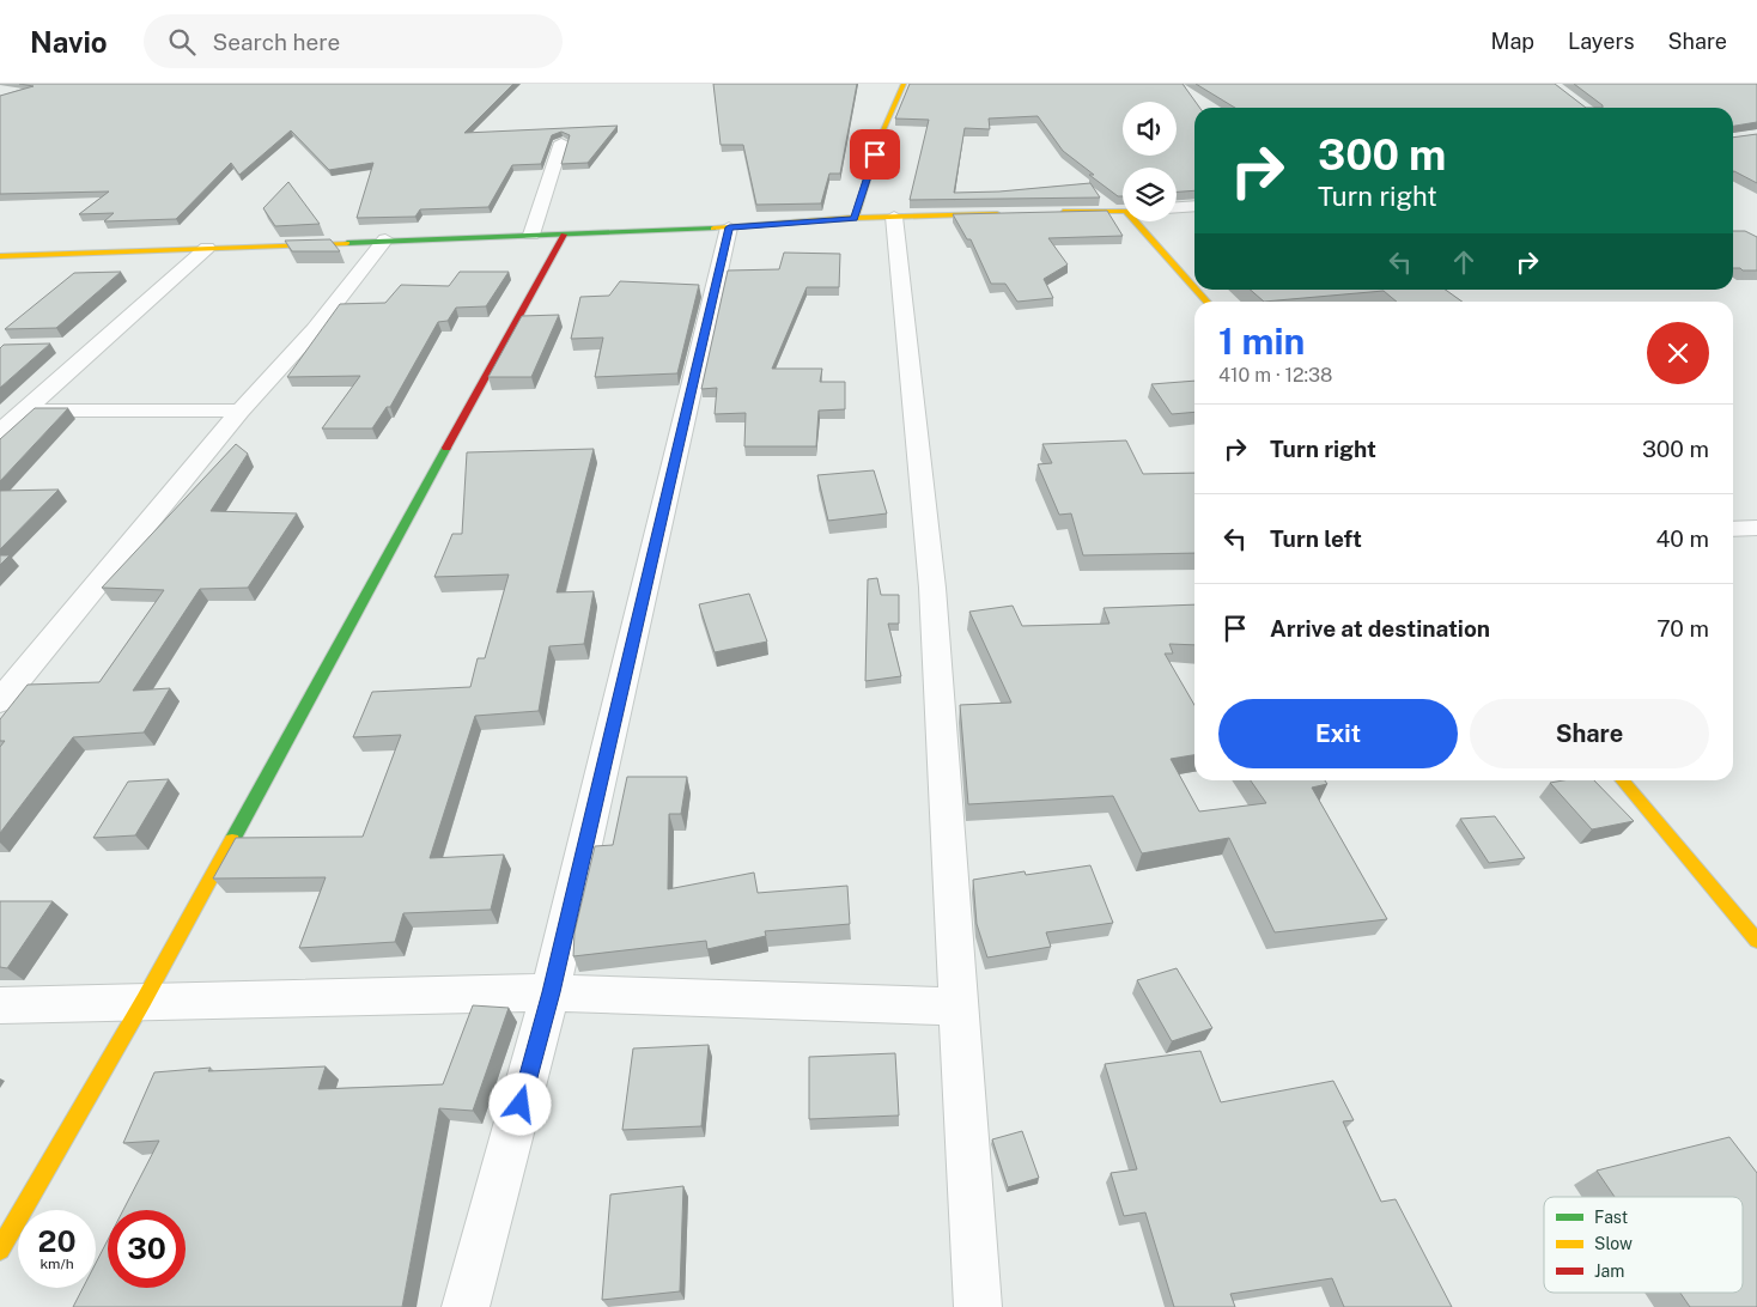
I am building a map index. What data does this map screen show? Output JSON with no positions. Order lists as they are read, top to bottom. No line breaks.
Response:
{"legend":["Fast","Slow","Jam"],"page":{"header":"Navio","search":"Search here","nav":["Map","Layers","Share"],"turn":["300 m","Turn right"],"heading":["1 min","410 m · 12:38"],"list":[{"name":"Turn right","value":"300 m"},{"name":"Turn left","value":"40 m"},{"name":"Arrive at destination","value":"70 m"}],"buttons":["Exit","Share"],"speed":"20 km/h","limit":"30"}}
